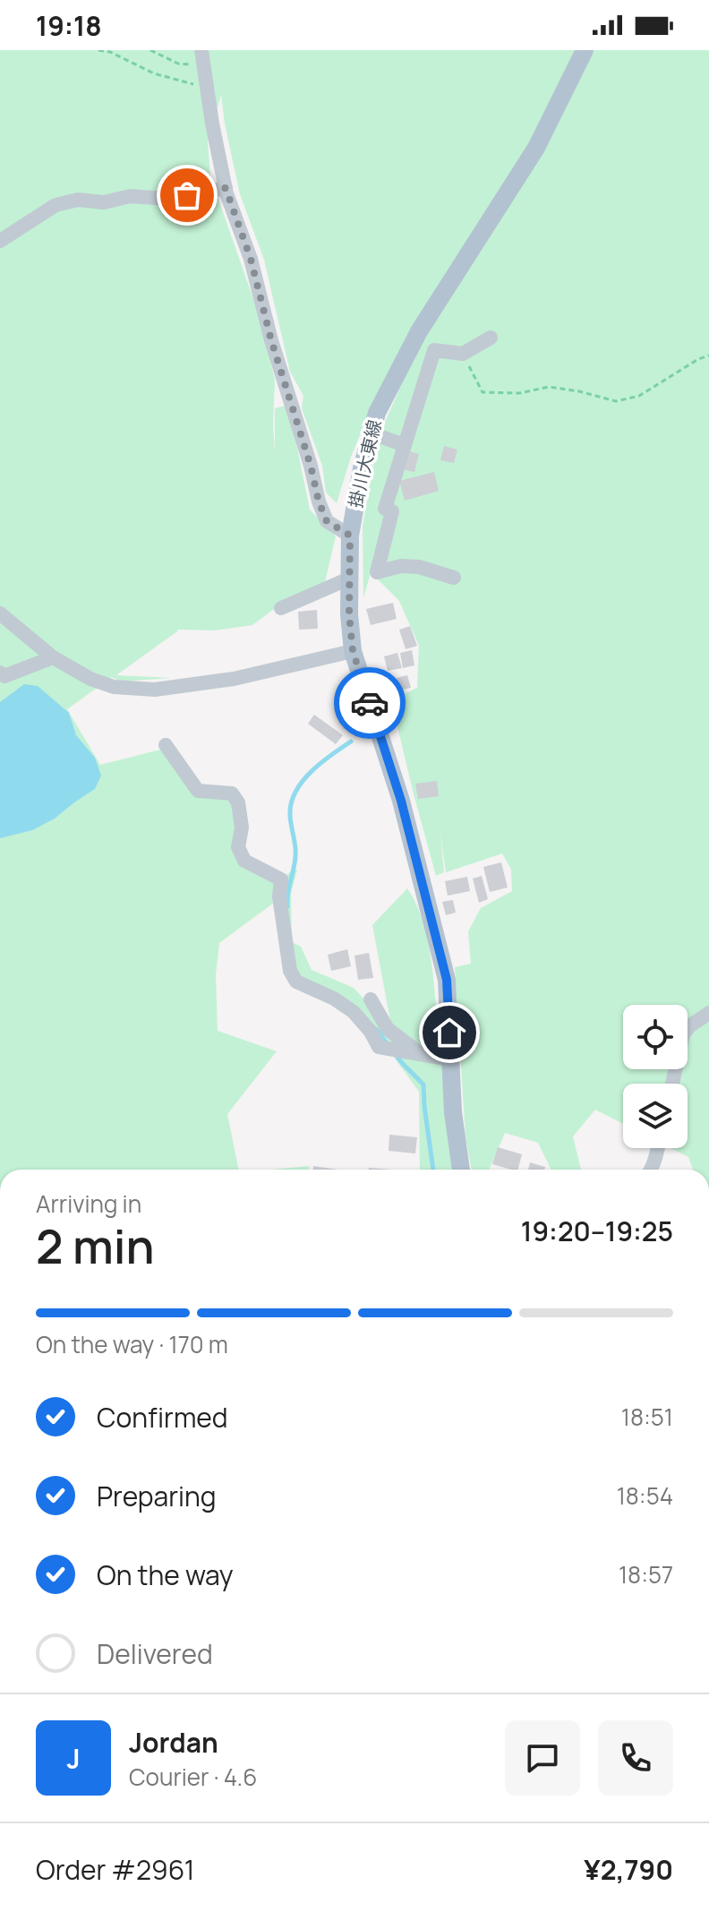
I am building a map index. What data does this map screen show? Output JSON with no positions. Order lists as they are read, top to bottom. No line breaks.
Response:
{"streets":{"main road":["掛川大東線"]},"page":{"status":"19:18","heading":["2 min","Arriving in","19:20–19:25"],"panel":["Jordan","Courier · 4.6","Order #2961","¥2,790"],"bar":"On the way · 170 m","list":[["Confirmed","18:51"],["Preparing","18:54"],["On the way","18:57"],"Delivered"],"round":"J"}}
